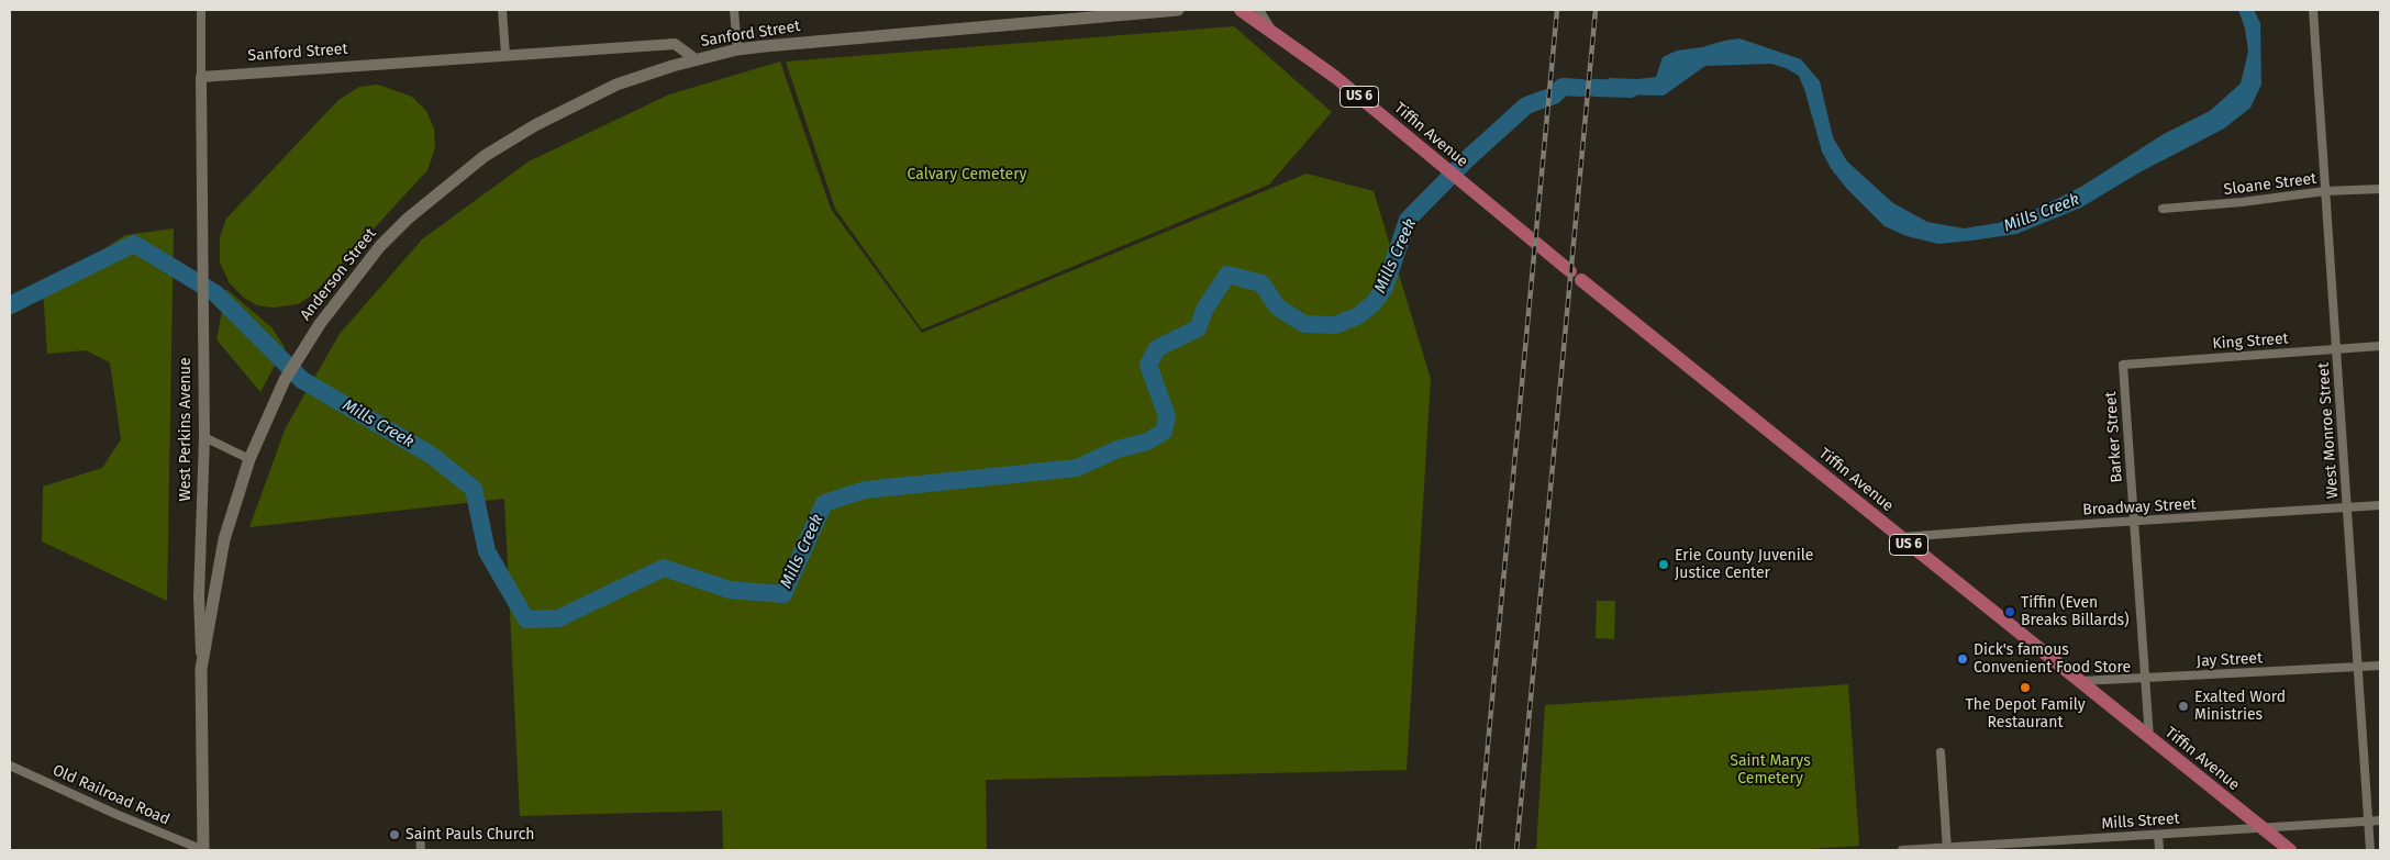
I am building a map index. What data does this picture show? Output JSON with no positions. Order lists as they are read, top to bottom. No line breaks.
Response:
{"streets":{"main road":["Sanford Street","US 6","Tiffin Avenue","Anderson Street","West Perkins Avenue"],"street":["Sloane Street","King Street","West Monroe Street","Barker Street","Broadway Street","Jay Street","Old Railroad Road","Mills Street"]},"crossings":[["Sanford Street","Anderson Street"],["Sanford Street","West Perkins Avenue"],["Tiffin Avenue","Barker Street"],["Tiffin Avenue","Broadway Street"],["Tiffin Avenue","Jay Street"],["Tiffin Avenue","Mills Street"],["Sloane Street","West Monroe Street"],["Anderson Street","West Perkins Avenue"],["King Street","West Monroe Street"],["King Street","Barker Street"],["West Perkins Avenue","Old Railroad Road"],["West Monroe Street","Broadway Street"],["West Monroe Street","Jay Street"],["West Monroe Street","Mills Street"],["Barker Street","Broadway Street"],["Barker Street","Jay Street"]],"water":["Mills Creek"],"parks":["Calvary Cemetery","Saint Marys Cemetery"],"places":["Erie County Juvenile Justice Center","Tiffin (Even Breaks Billards)","Dick's famous Convenient Food Store","The Depot Family Restaurant","Exalted Word Ministries","Saint Pauls Church"]}
